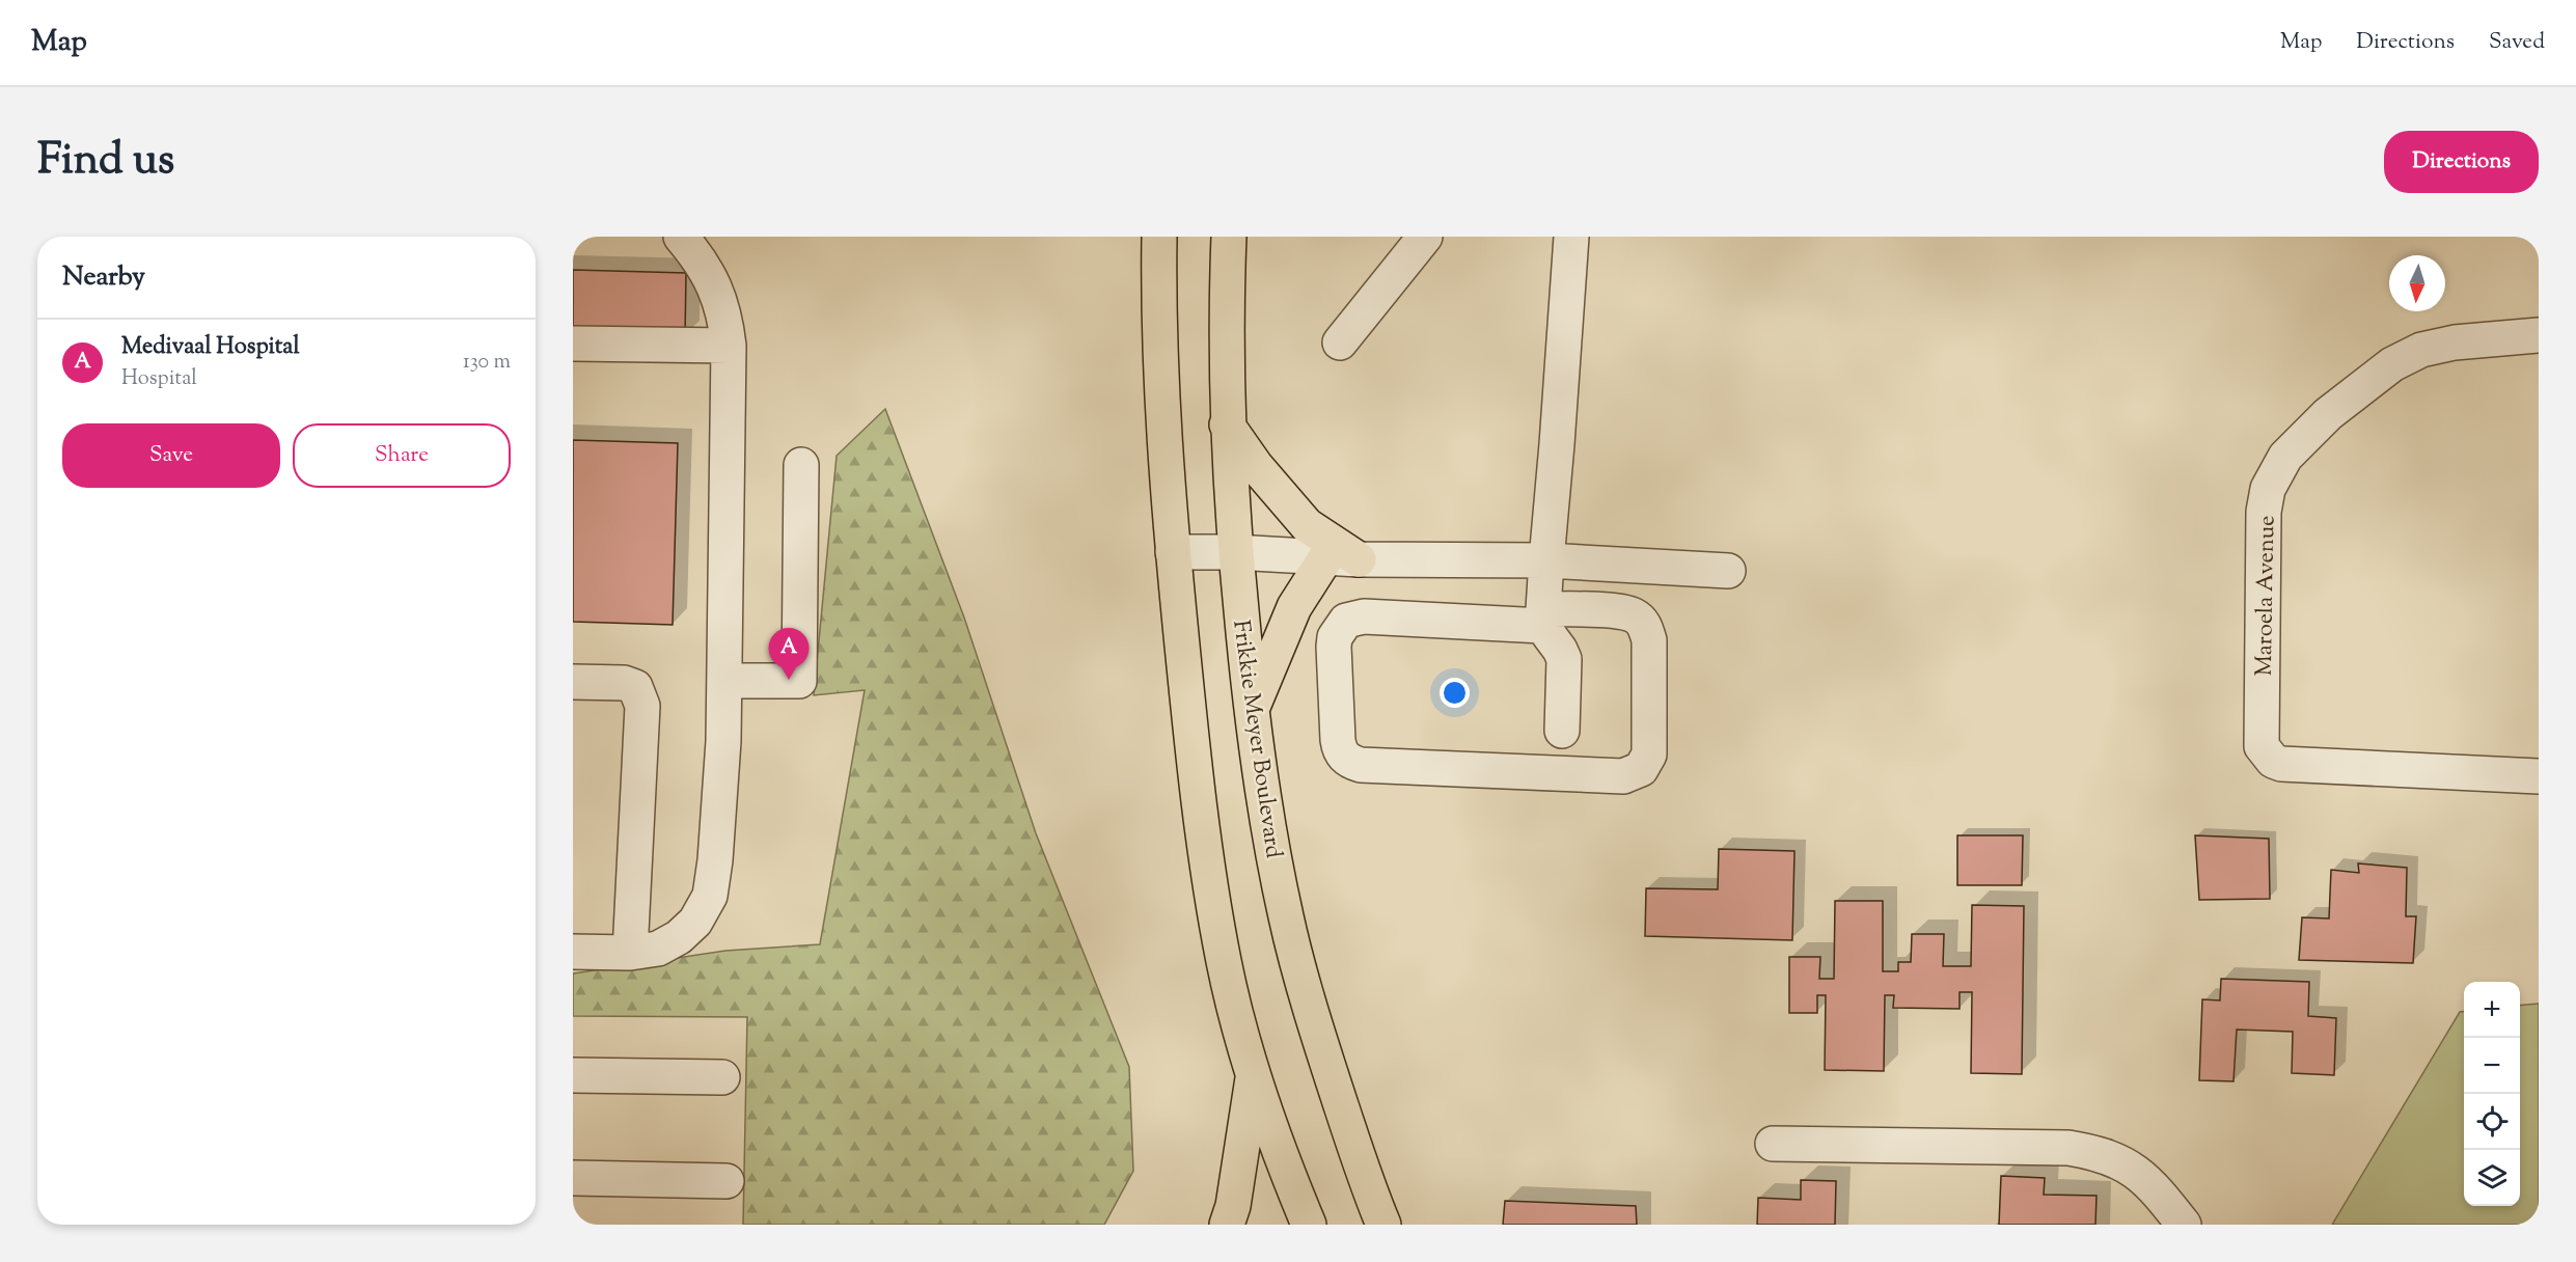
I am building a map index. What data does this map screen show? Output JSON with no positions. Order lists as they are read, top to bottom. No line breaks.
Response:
{"streets":{"main road":["Frikkie Meyer Boulevard"],"street":["Maroela Avenue"]},"north":"bottom","page":{"header":"Map","nav":["Map","Directions","Saved"],"title":"Find us","buttons":["Directions",["Save","Share"]],"heading":"Nearby","list":[{"mark":"A","name":"Medivaal Hospital","note":"Hospital","value":"130 m"}],"pins":"A","map_buttons":["+","−"]}}
